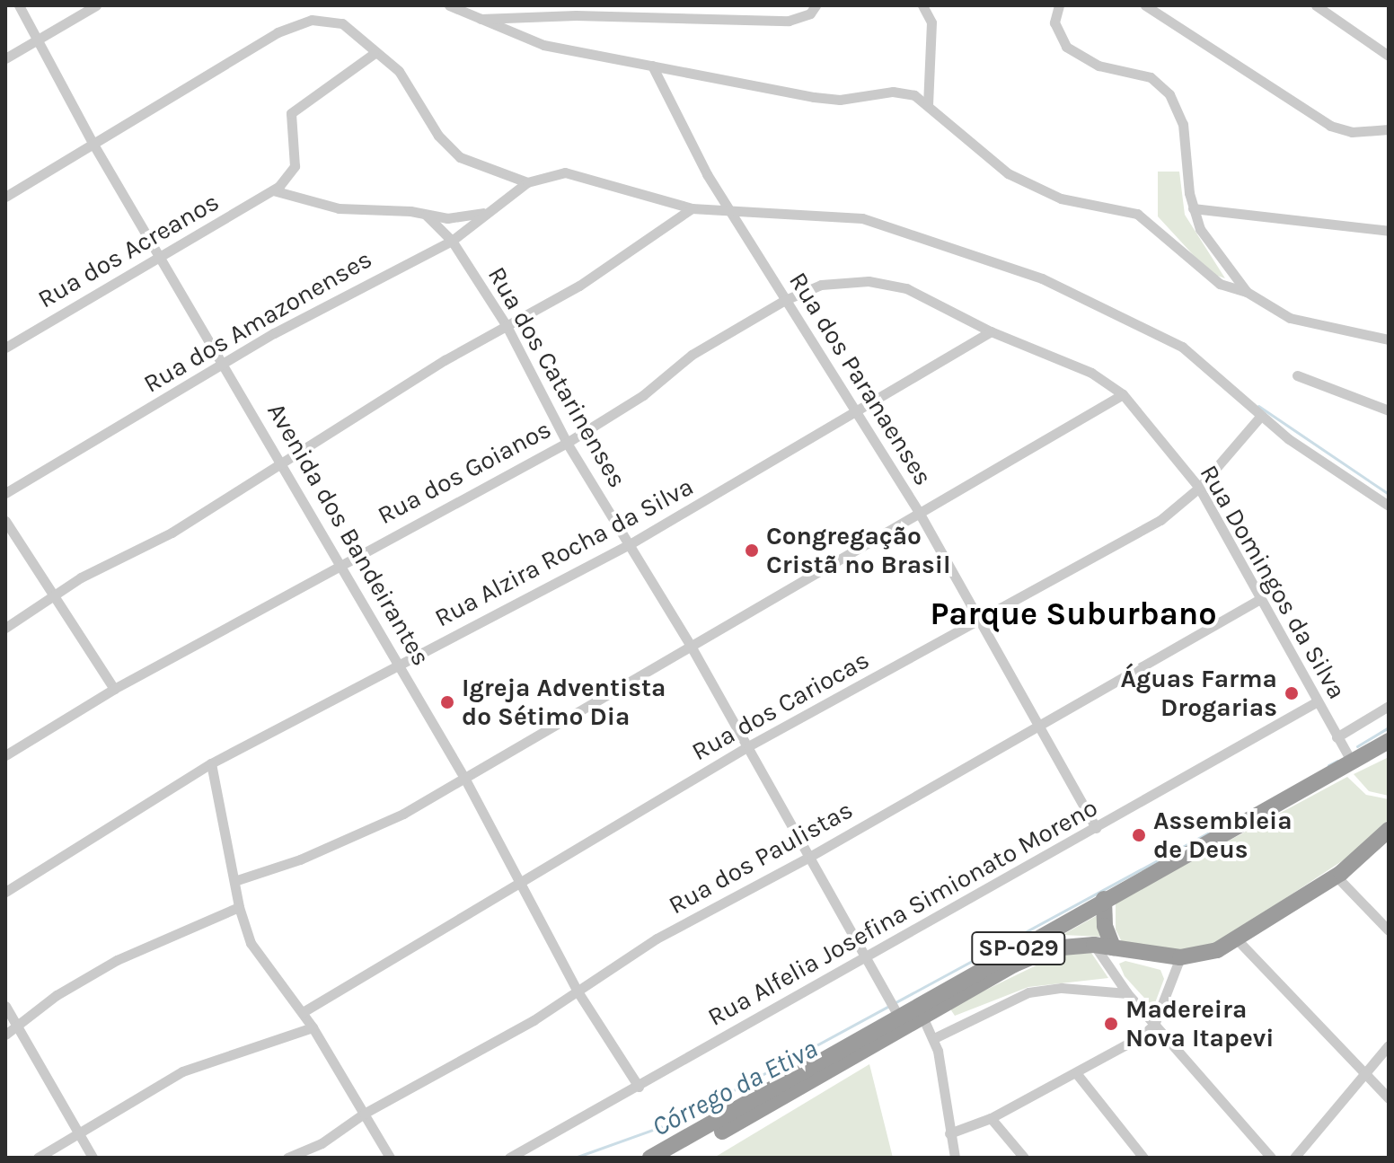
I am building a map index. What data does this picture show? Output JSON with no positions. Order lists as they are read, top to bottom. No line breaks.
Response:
{"streets":{"highway":["SP-029"],"street":["Rua dos Acreanos","Rua dos Amazonenses","Rua dos Catarinenses","Rua dos Paranaenses","Rua dos Goianos","Avenida dos Bandeirantes","Rua Alzira Rocha da Silva","Rua Domingos da Silva","Rua dos Cariocas","Rua dos Paulistas","Rua Alfelia Josefina Simionato Moreno"]},"crossings":[["Rua dos Acreanos","Avenida dos Bandeirantes"],["Rua dos Amazonenses","Rua dos Catarinenses"],["Rua dos Amazonenses","Avenida dos Bandeirantes"],["Rua dos Catarinenses","Rua dos Goianos"],["Rua dos Catarinenses","Rua Alzira Rocha da Silva"],["Rua dos Catarinenses","Rua dos Cariocas"],["Rua dos Catarinenses","Rua dos Paulistas"],["Rua dos Catarinenses","Rua Alfelia Josefina Simionato Moreno"],["Rua dos Catarinenses","SP-029"],["Rua dos Paranaenses","Rua dos Goianos"],["Rua dos Paranaenses","Rua Alzira Rocha da Silva"],["Rua dos Paranaenses","Rua dos Cariocas"],["Rua dos Paranaenses","Rua dos Paulistas"],["Rua dos Paranaenses","Rua Alfelia Josefina Simionato Moreno"],["Rua dos Goianos","Avenida dos Bandeirantes"],["Rua dos Goianos","Rua Alzira Rocha da Silva"],["Rua dos Goianos","Rua Domingos da Silva"],["Avenida dos Bandeirantes","Rua Alzira Rocha da Silva"],["Avenida dos Bandeirantes","Rua dos Cariocas"],["Avenida dos Bandeirantes","Rua dos Paulistas"],["Avenida dos Bandeirantes","Rua Alfelia Josefina Simionato Moreno"],["Rua Alzira Rocha da Silva","Rua Domingos da Silva"],["Rua Domingos da Silva","Rua dos Cariocas"],["Rua Domingos da Silva","Rua dos Paulistas"],["Rua Domingos da Silva","Rua Alfelia Josefina Simionato Moreno"],["Rua Domingos da Silva","SP-029"]],"districts":["Parque Suburbano"],"water":["Córrego da Etiva"],"places":["Congregação Cristã no Brasil","Águas Farma Drogarias","Igreja Adventista do Sétimo Dia","Assembleia de Deus","Madereira Nova Itapevi"]}
